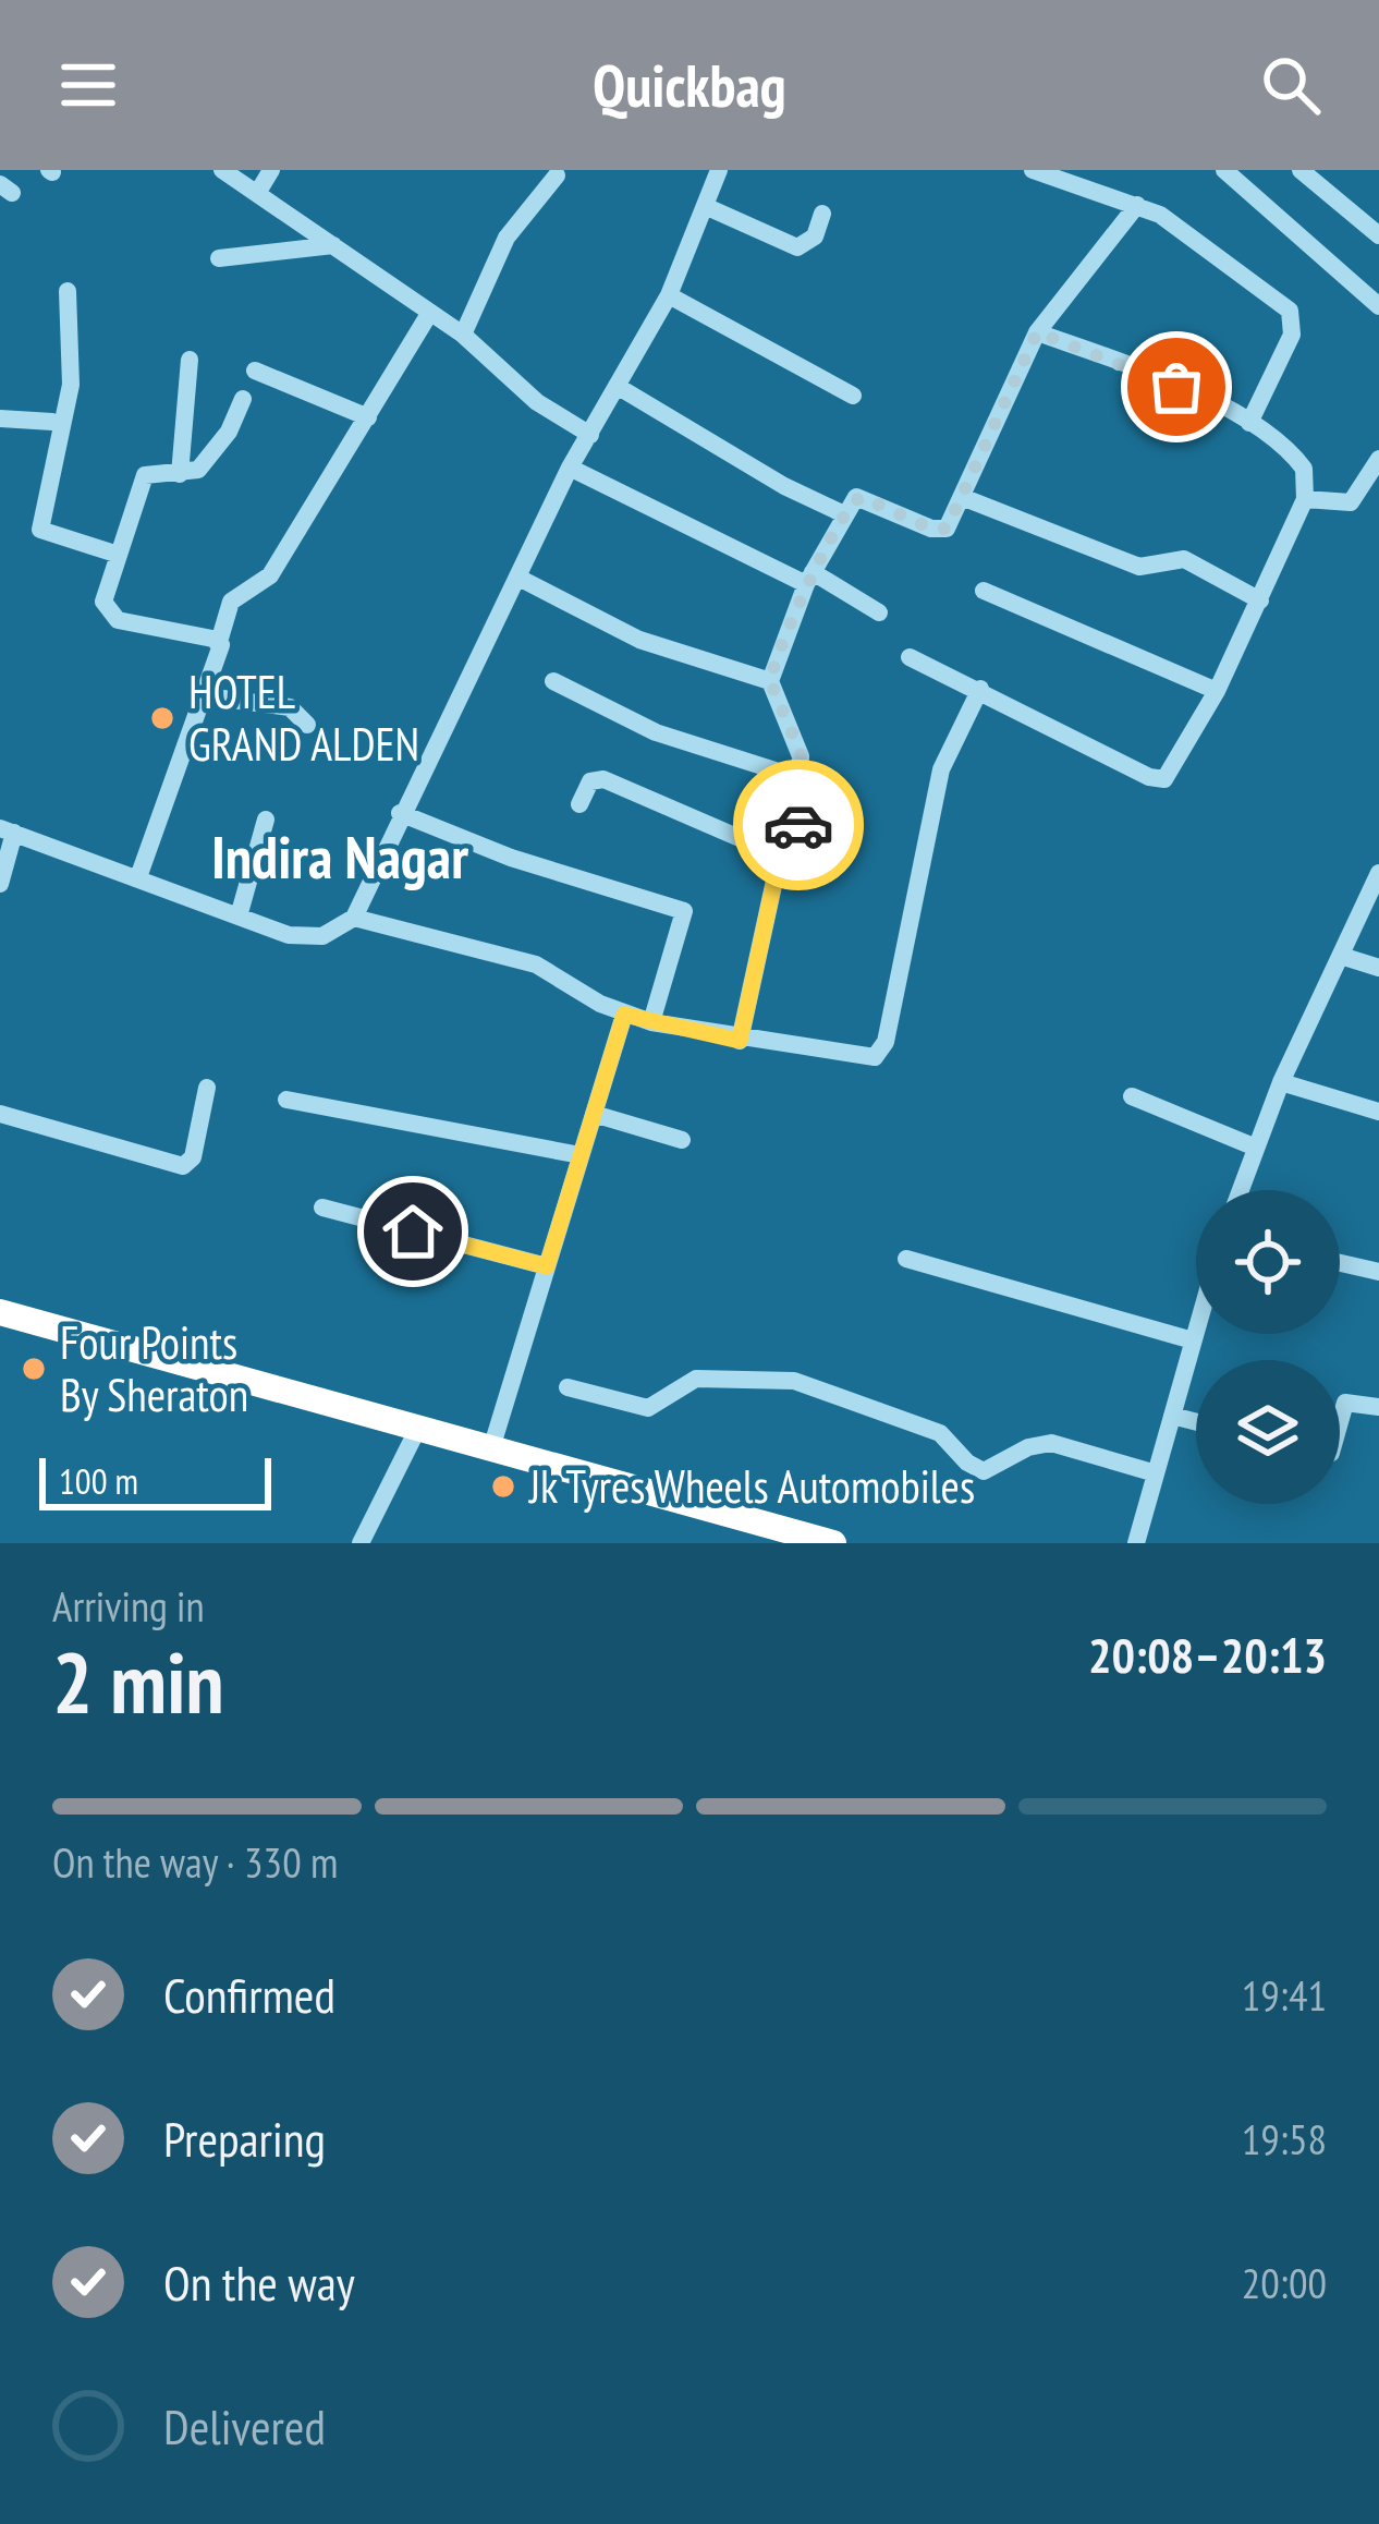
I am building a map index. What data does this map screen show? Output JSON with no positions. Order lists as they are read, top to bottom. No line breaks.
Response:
{"districts":["Indira Nagar"],"places":["HOTEL GRAND ALDEN","Four Points By Sheraton","Jk Tyres Wheels Automobiles"],"scale_bar":"100 m","page":{"header":"Quickbag","scale":"100 m","heading":["2 min","Arriving in","20:08–20:13"],"bar":"On the way · 330 m","list":[["Confirmed","19:41"],["Preparing","19:58"],["On the way","20:00"],"Delivered"]}}
